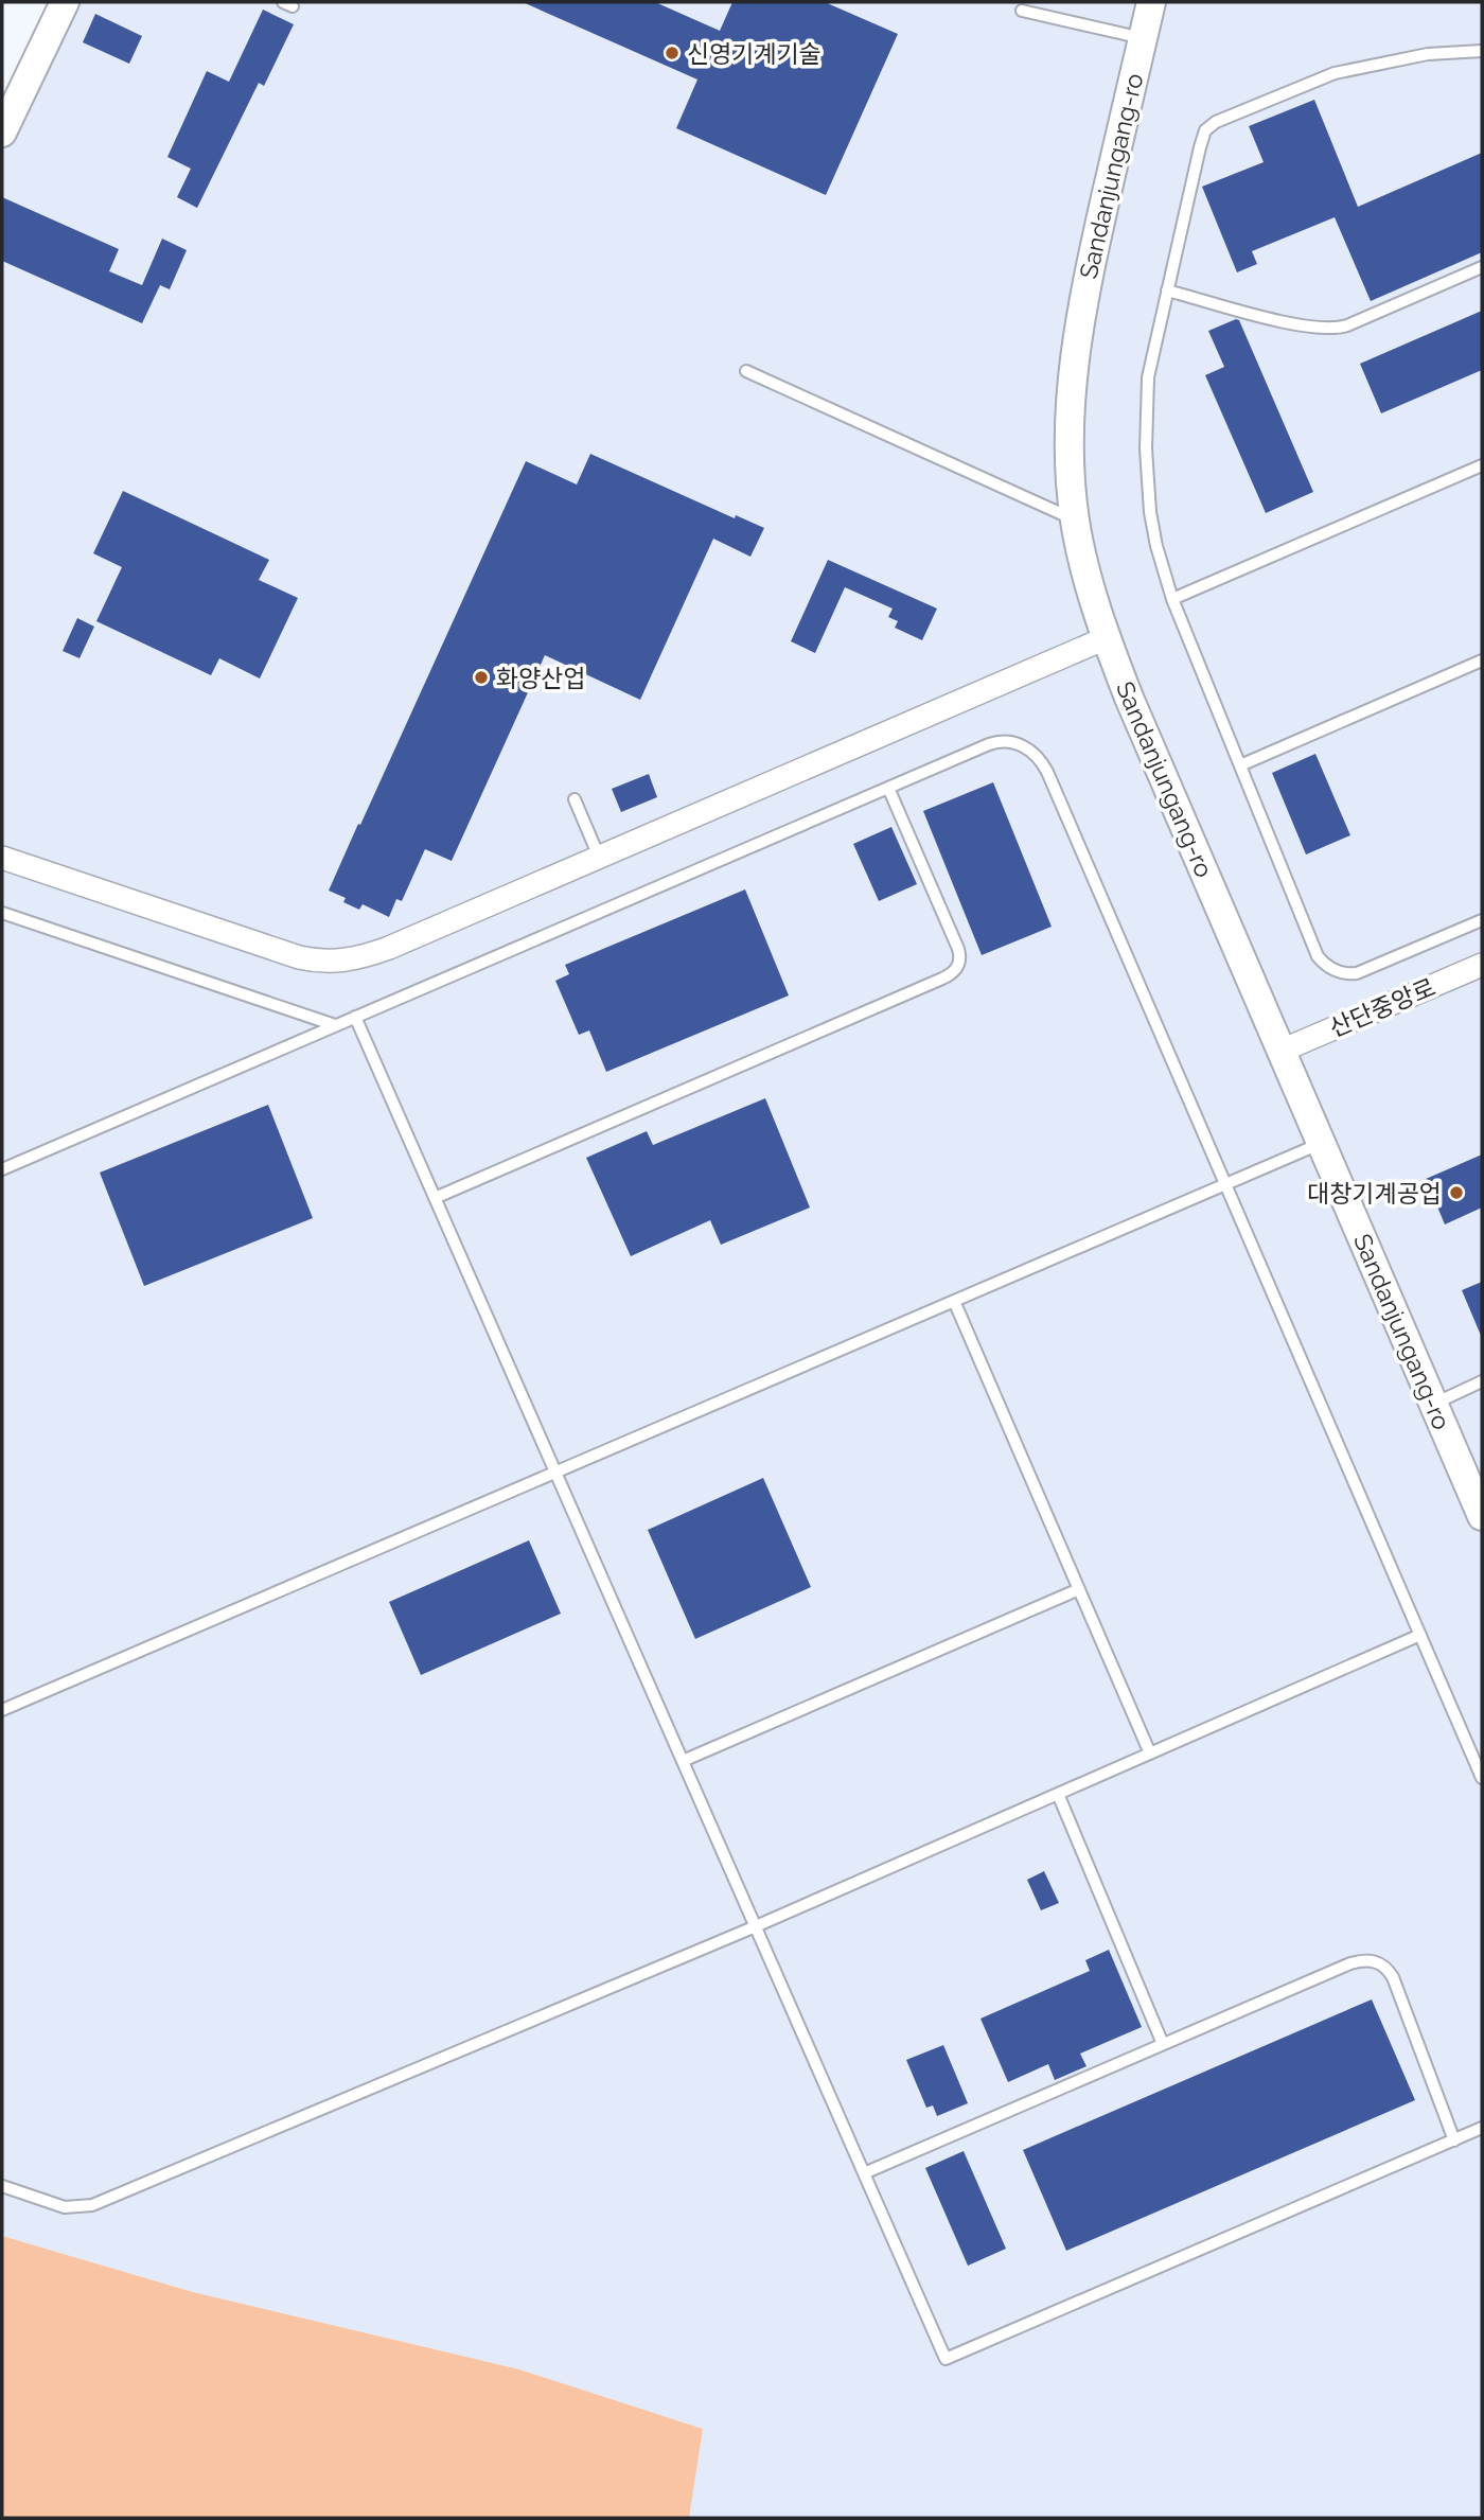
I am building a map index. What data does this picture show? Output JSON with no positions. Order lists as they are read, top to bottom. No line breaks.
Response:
{"streets":{"street":["Sandanjungang-ro","산단중앙로"]},"crossings":[["Sandanjungang-ro","산단중앙로"]],"places":["신영기계기술","화양산업","대창기계공업"]}
